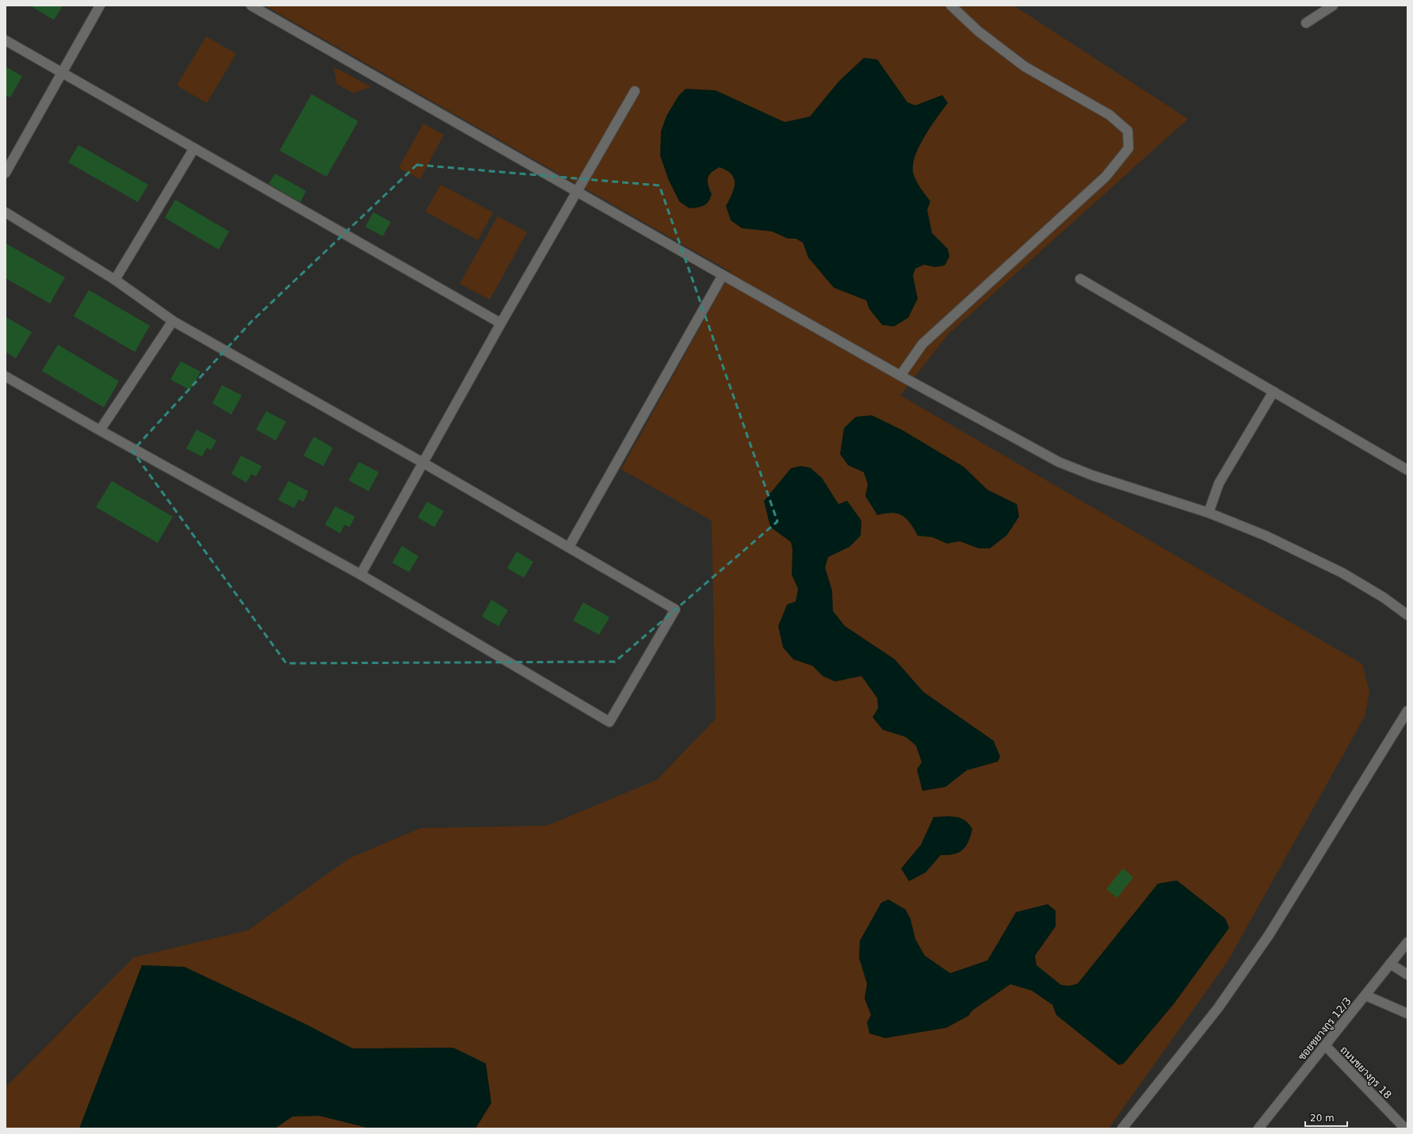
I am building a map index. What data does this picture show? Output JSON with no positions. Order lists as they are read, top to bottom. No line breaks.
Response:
{"streets":{"street":["ซอยชยางกูร 12/3","ถนนชยางกูร 18"]},"crossings":[["ซอยชยางกูร 12/3","ถนนชยางกูร 18"]],"scale_bar":"20 m"}
